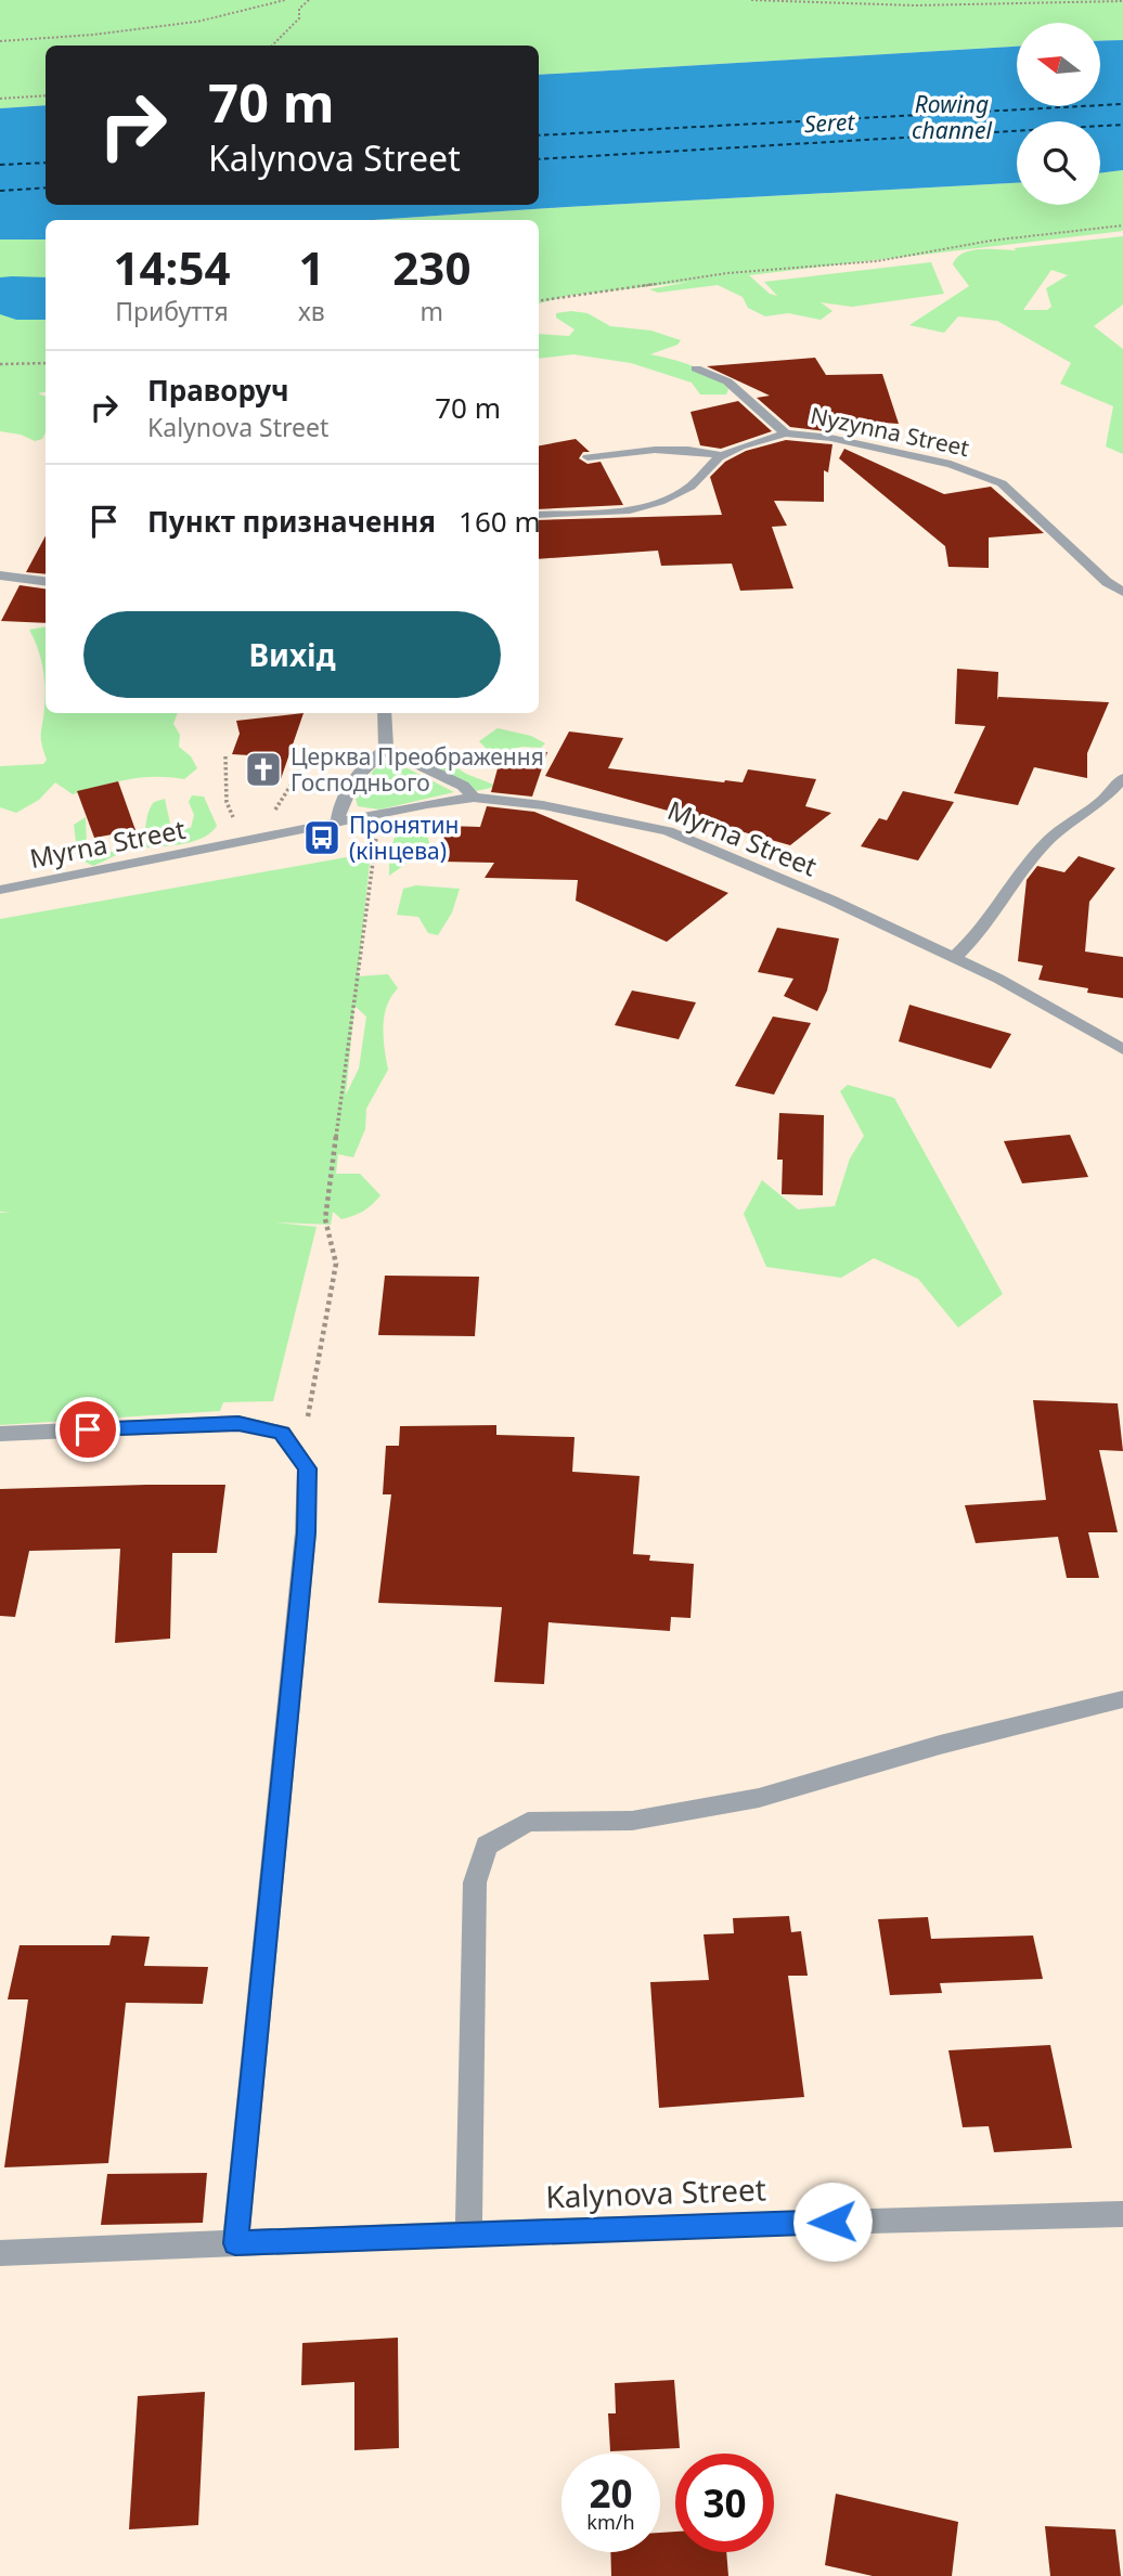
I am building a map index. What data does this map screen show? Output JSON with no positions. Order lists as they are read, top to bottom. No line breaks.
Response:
{"streets":{"street":["Nyzynna Street","Myrna Street","Kalynova Street"]},"water":["Rowing channel","Seret"],"places":{"church":["Церква Преображення Господнього"],"bus stop":["Пронятин (кінцева)"]},"north":"left","page":{"turn":["70 m","Kalynova Street"],"eta":["14:54","Прибуття","1","хв","230","m"],"list":[{"name":"Праворуч","note":"Kalynova Street","value":"70 m"},{"name":"Пункт призначення","value":"160 m"}],"buttons":"Вихід","speed":"20 km/h","limit":"30"}}
